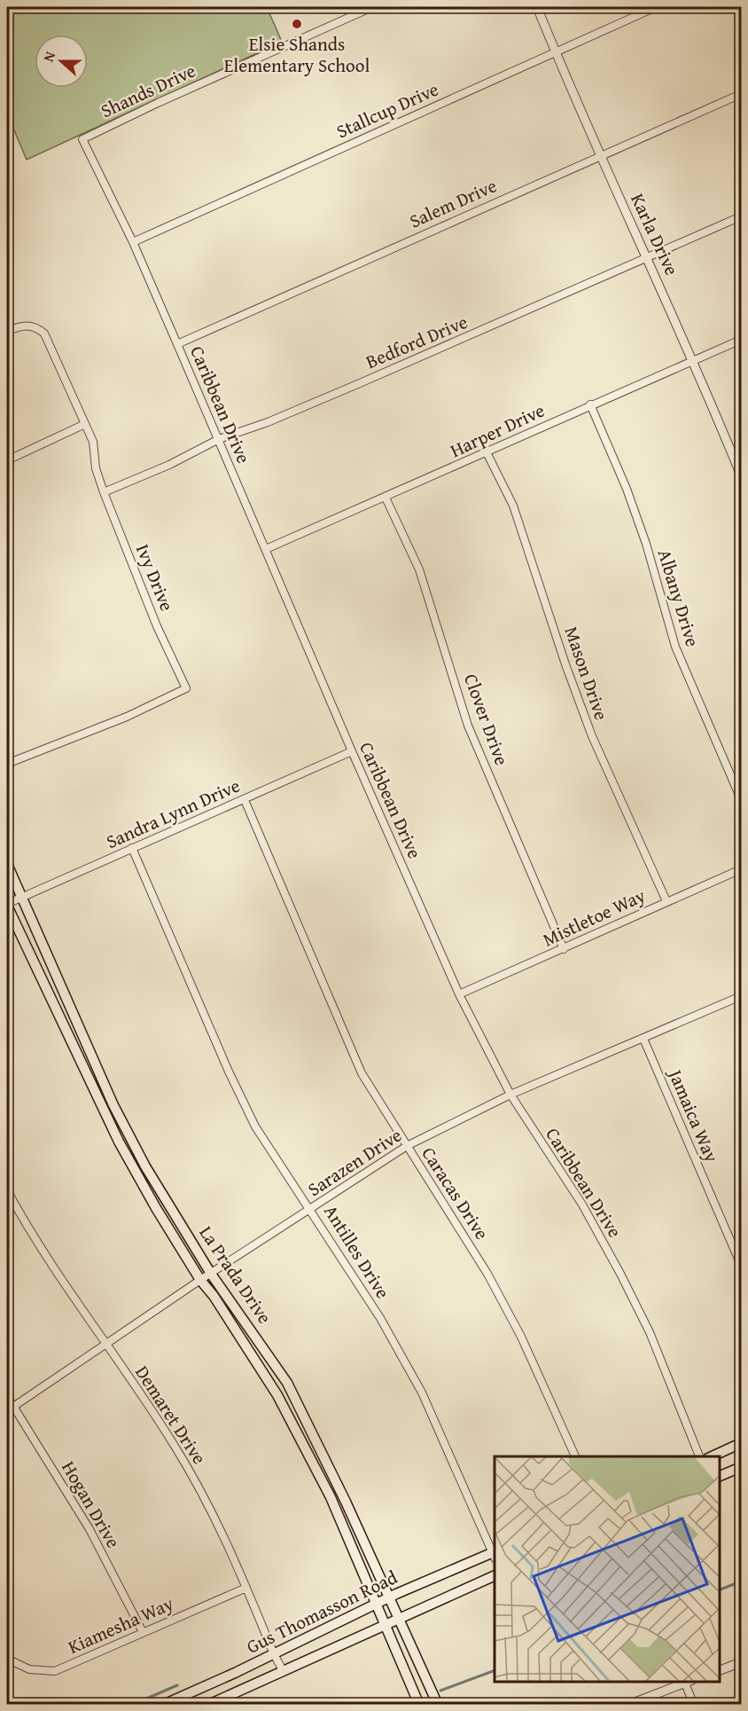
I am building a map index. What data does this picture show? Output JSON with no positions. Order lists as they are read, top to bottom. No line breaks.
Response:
{"streets":{"main road":["La Prada Drive","Gus Thomasson Road"],"street":["Shands Drive","Stallcup Drive","Salem Drive","Karla Drive","Bedford Drive","Caribbean Drive","Harper Drive","Ivy Drive","Albany Drive","Mason Drive","Clover Drive","Sandra Lynn Drive","Mistletoe Way","Jamaica Way","Sarazen Drive","Caracas Drive","Antilles Drive","Demaret Drive","Hogan Drive","Kiamesha Way"]},"crossings":[["Shands Drive","Caribbean Drive"],["Stallcup Drive","Karla Drive"],["Stallcup Drive","Caribbean Drive"],["Salem Drive","Karla Drive"],["Salem Drive","Caribbean Drive"],["Karla Drive","Bedford Drive"],["Karla Drive","Harper Drive"],["Bedford Drive","Caribbean Drive"],["Bedford Drive","Ivy Drive"],["Caribbean Drive","Harper Drive"],["Caribbean Drive","Sandra Lynn Drive"],["Caribbean Drive","Mistletoe Way"],["Caribbean Drive","Sarazen Drive"],["Harper Drive","Albany Drive"],["Harper Drive","Mason Drive"],["Harper Drive","Clover Drive"],["Mason Drive","Mistletoe Way"],["Clover Drive","Mistletoe Way"],["Sandra Lynn Drive","Caracas Drive"],["Sandra Lynn Drive","Antilles Drive"],["Sandra Lynn Drive","La Prada Drive"],["Jamaica Way","Sarazen Drive"],["Sarazen Drive","Caracas Drive"],["Sarazen Drive","Antilles Drive"],["Sarazen Drive","La Prada Drive"],["Sarazen Drive","Demaret Drive"],["Sarazen Drive","Hogan Drive"],["Antilles Drive","Gus Thomasson Road"],["La Prada Drive","Gus Thomasson Road"],["Demaret Drive","Gus Thomasson Road"],["Demaret Drive","Kiamesha Way"],["Hogan Drive","Kiamesha Way"]],"places":["Elsie Shands Elementary School"],"north":"left"}
